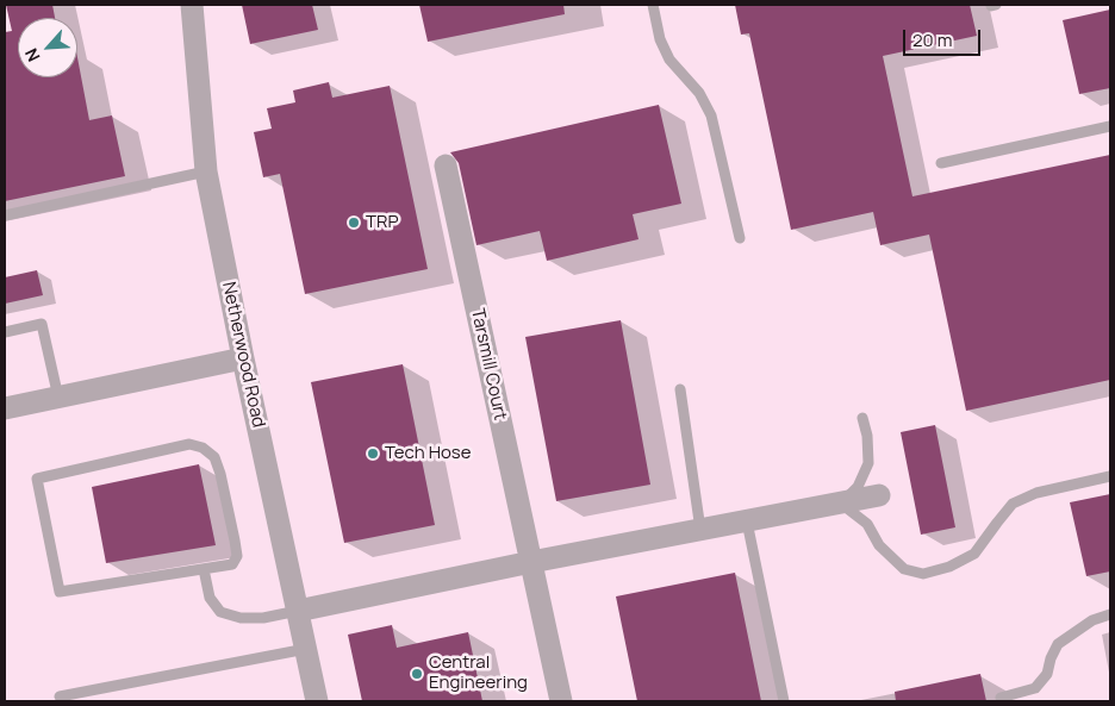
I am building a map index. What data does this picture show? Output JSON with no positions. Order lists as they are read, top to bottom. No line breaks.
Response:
{"streets":{"street":["Netherwood Road","Tarsmill Court"]},"places":["TRP","Tech Hose","Central Engineering"],"scale_bar":"20 m","north":"bottom left"}
